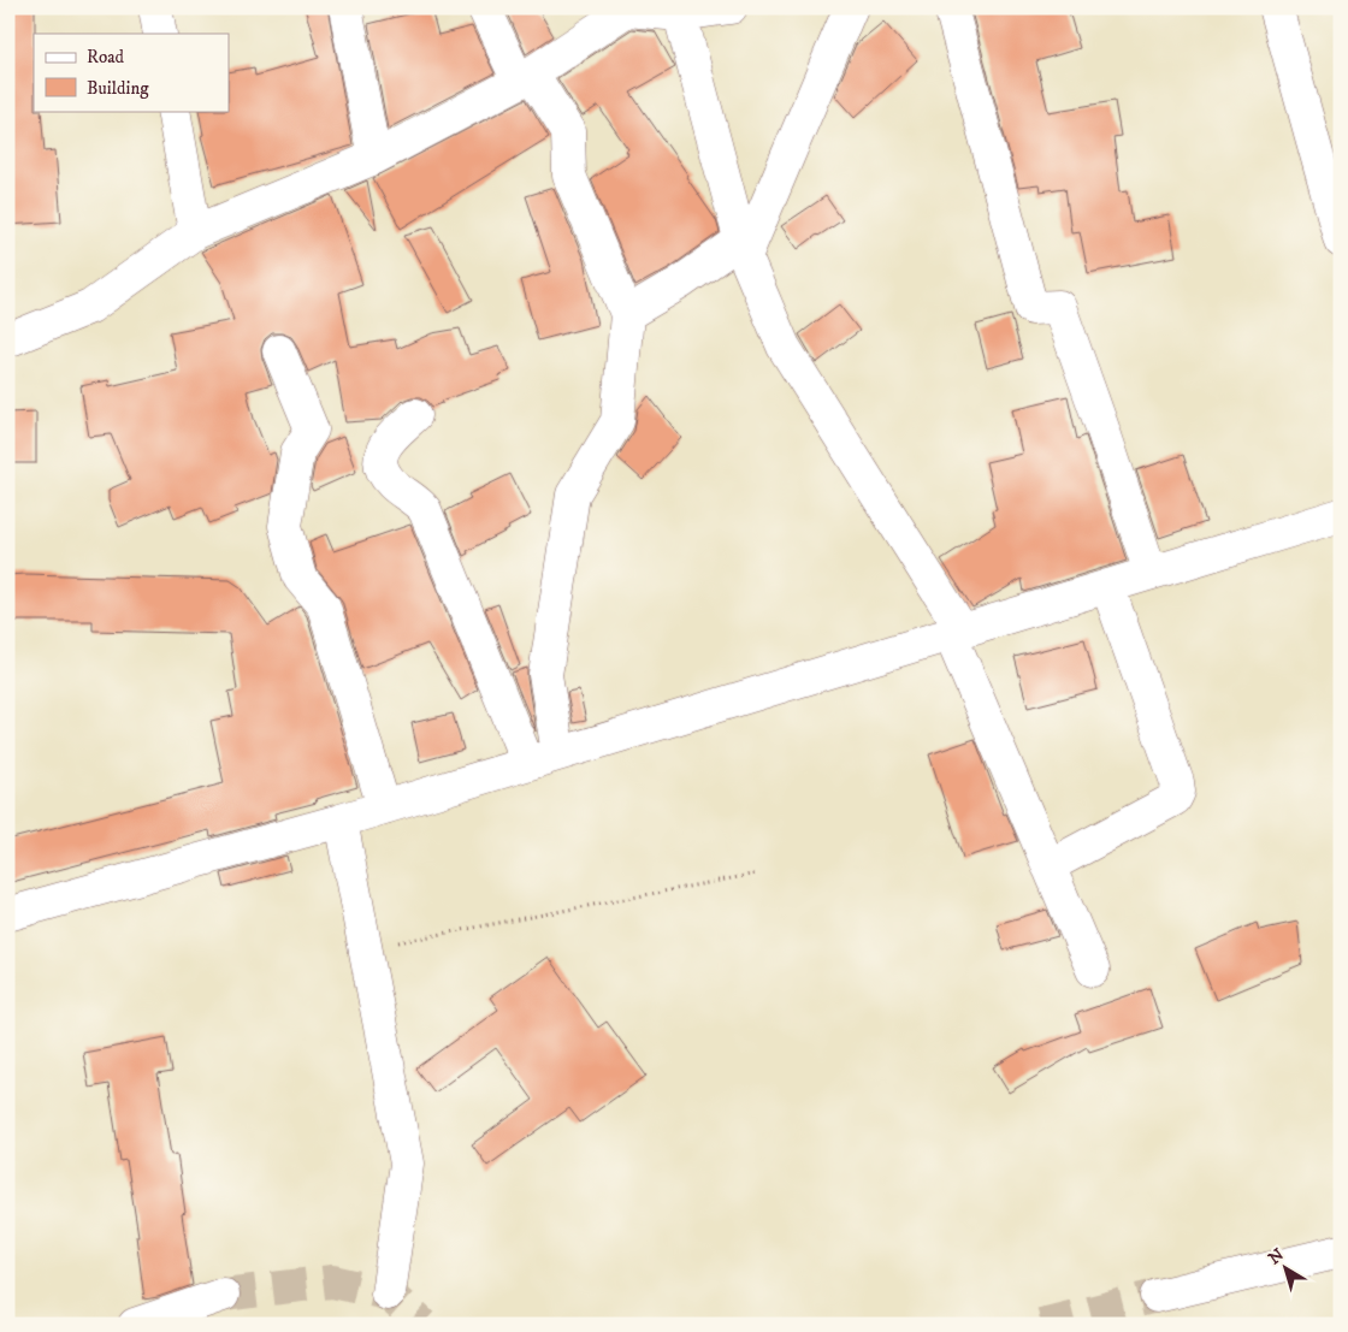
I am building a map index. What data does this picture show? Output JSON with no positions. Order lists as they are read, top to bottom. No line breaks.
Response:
{"legend":["Road","Building"],"north":"top left"}
